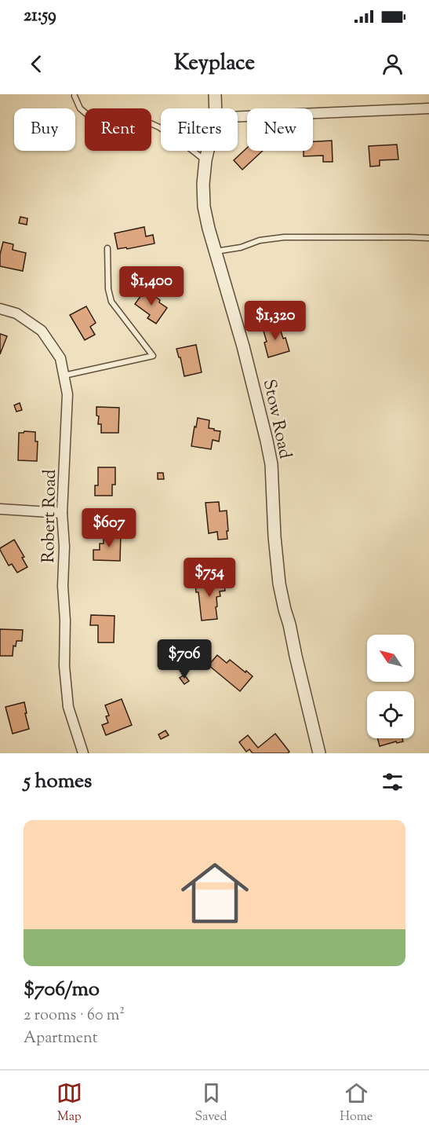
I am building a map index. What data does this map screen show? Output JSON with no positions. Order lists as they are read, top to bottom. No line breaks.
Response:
{"streets":{"street":["Stow Road","Robert Road"]},"north":"top left","page":{"status":"21:59","header":"Keyplace","chip":["Buy","Rent","Filters","New"],"price":["$1,400","$1,320","$607","$754","$706"],"heading":"5 homes","list":[{"name":"$706/mo","note":"2 rooms · 60 m² · Apartment"}],"tabs":["Map","Saved","Home"]}}
